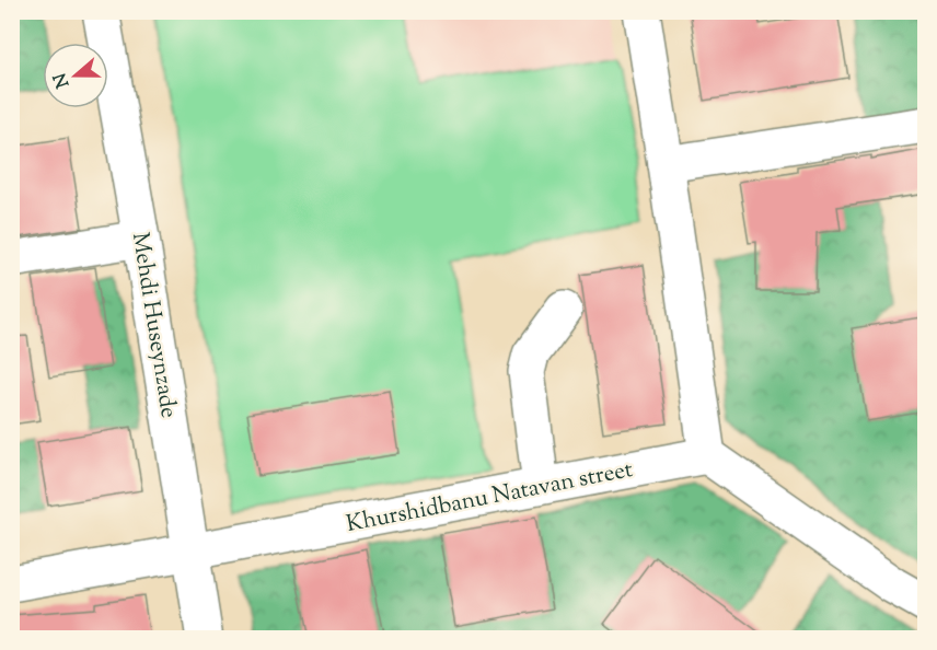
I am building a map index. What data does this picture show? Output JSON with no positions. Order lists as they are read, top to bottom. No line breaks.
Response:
{"streets":{"street":["Mehdi Huseynzade","Khurshidbanu Natavan street"]},"crossings":[["Mehdi Huseynzade","Khurshidbanu Natavan street"]],"north":"left"}
